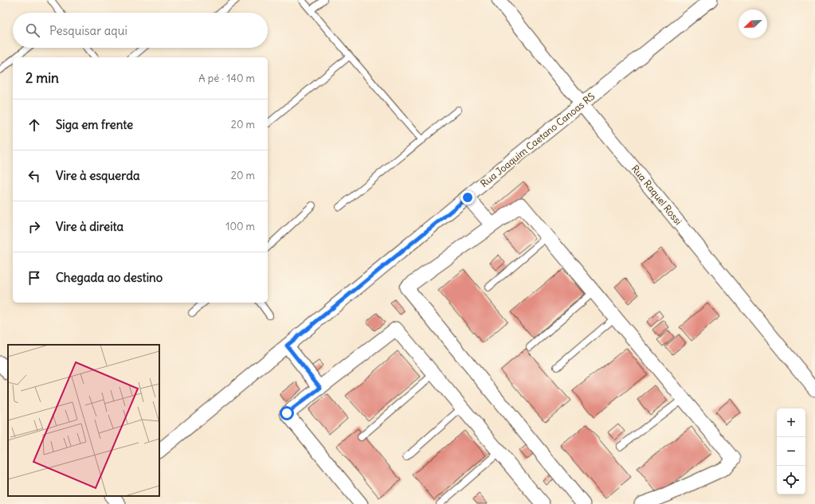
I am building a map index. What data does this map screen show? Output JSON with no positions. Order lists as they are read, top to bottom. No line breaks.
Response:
{"streets":{"street":["Rua Joaquim Caetano Canoas RS","Rua Raquel Rossi"]},"crossings":[["Rua Joaquim Caetano Canoas RS","Rua Raquel Rossi"]],"north":"bottom left","page":{"search":"Pesquisar aqui","heading":["2 min","A pé · 140 m"],"list":[["Siga em frente","20 m"],["Vire à esquerda","20 m"],["Vire à direita","100 m"],"Chegada ao destino"],"map_buttons":["+","−"]}}
